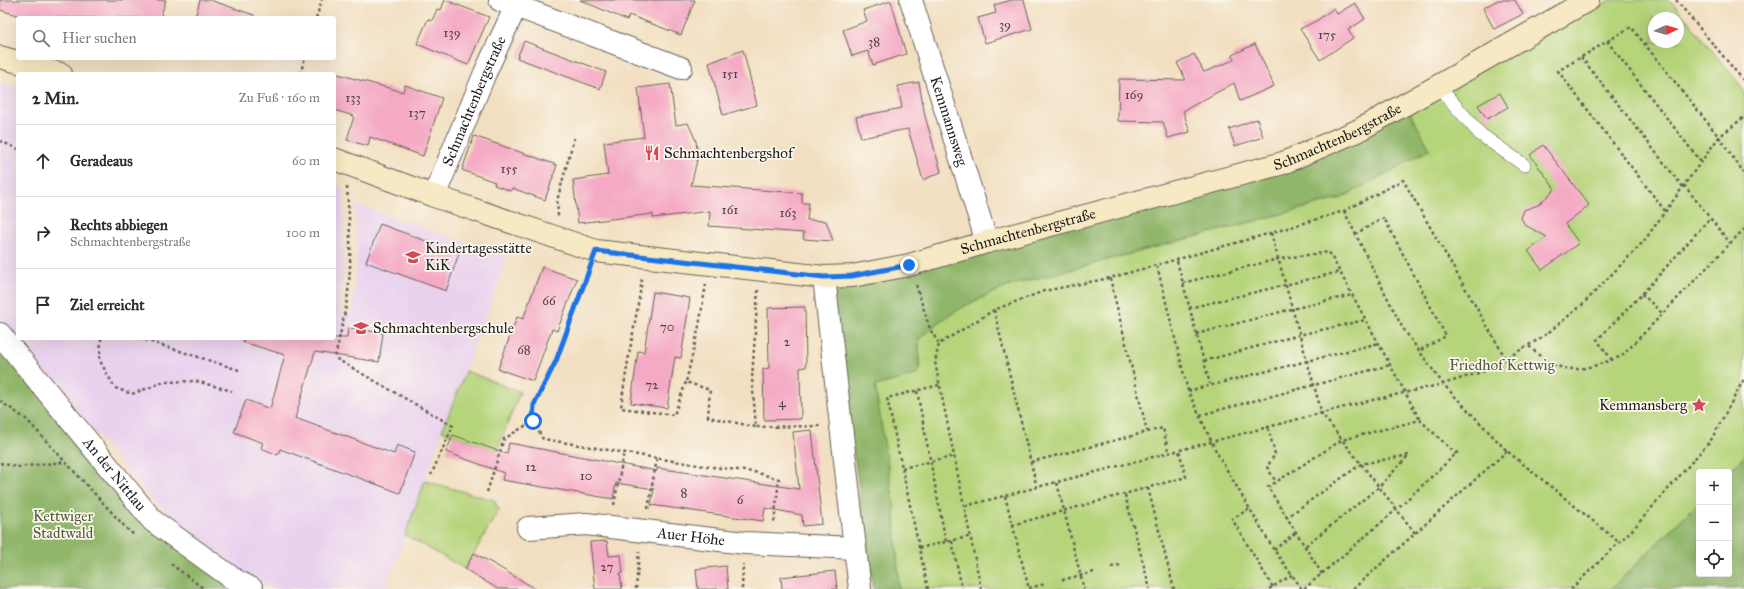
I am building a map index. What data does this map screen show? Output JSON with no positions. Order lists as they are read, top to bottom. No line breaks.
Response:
{"streets":{"street":["Schmachtenbergstraße","Kemmannsweg","An der Nittlau","Auer Höhe"]},"crossings":[["Schmachtenbergstraße","Kemmannsweg"]],"parks":["Friedhof Kettwig","Kettwiger Stadtwald"],"places":{"restaurant":["Schmachtenbergshof"],"school or university":["Kindertagesstätte KiK","Schmachtenbergschule"],"place":["Kemmansberg"]},"house_numbers":["39","139","175","38","151","169","133","137","155","161","163","66","70","2","68","72","4","12","10","8","6","27"],"north":"right","page":{"search":"Hier suchen","heading":["2 Min.","Zu Fuß · 160 m"],"list":[["Geradeaus","60 m"],["Rechts abbiegen","Schmachtenbergstraße","100 m"],"Ziel erreicht"],"map_buttons":["+","−"]}}
